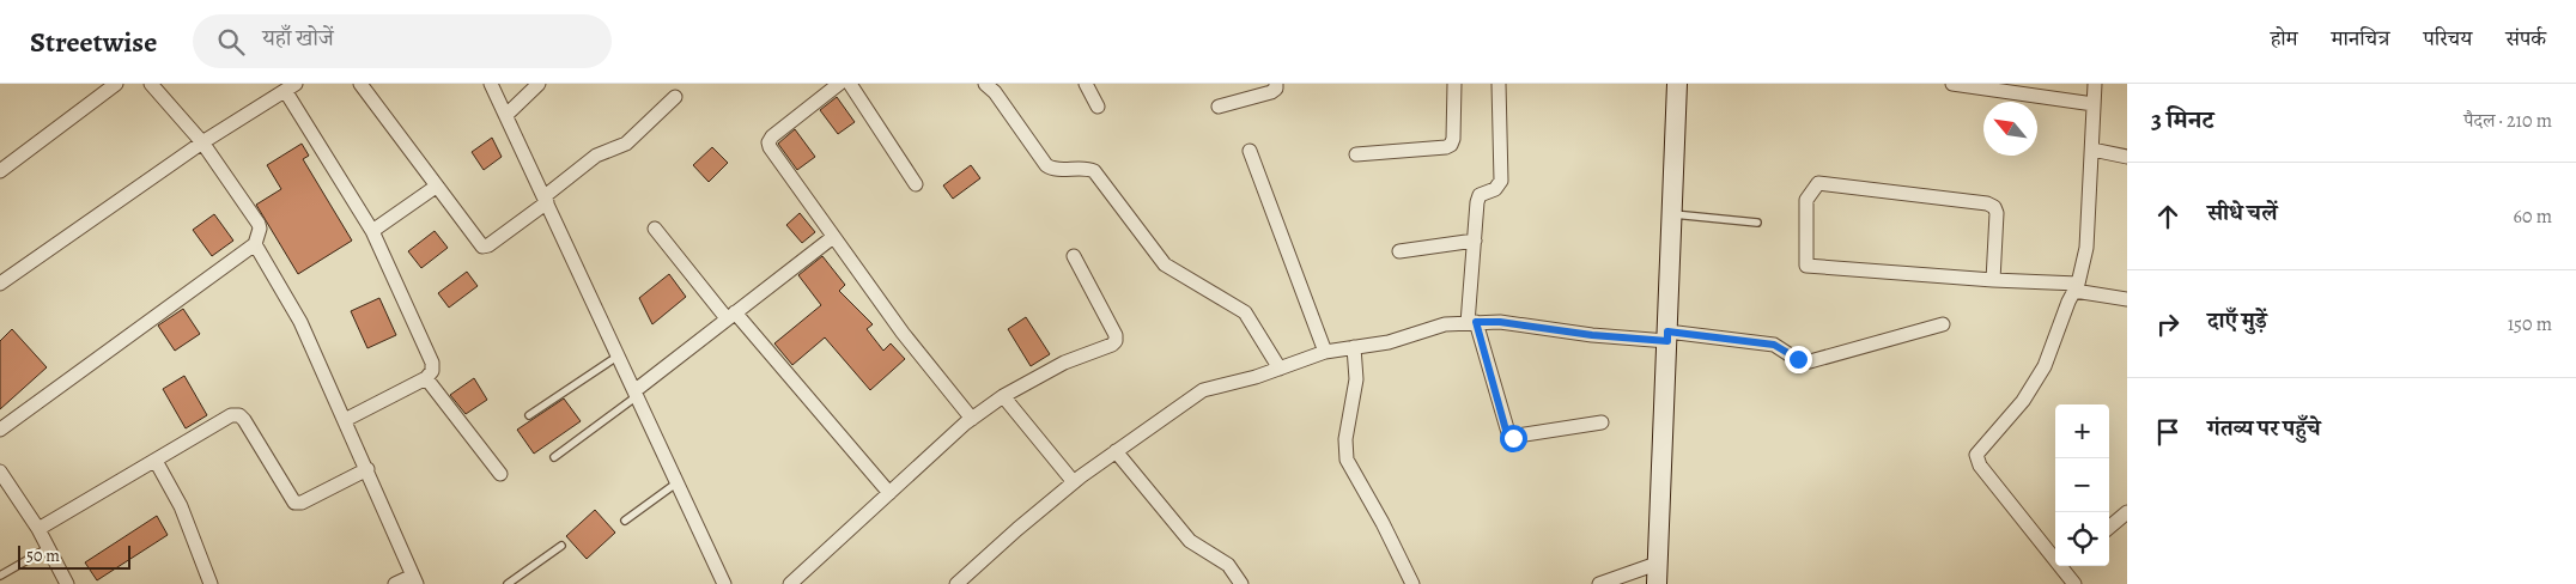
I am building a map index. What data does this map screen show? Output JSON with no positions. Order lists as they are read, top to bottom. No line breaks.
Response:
{"scale_bar":"50 m","north":"top left","page":{"header":"Streetwise","search":"यहाँ खोजें","nav":["होम","मानचित्र","परिचय","संपर्क"],"heading":["3 मिनट","पैदल · 210 m"],"list":[["सीधे चलें","60 m"],["दाएँ मुड़ें","150 m"],"गंतव्य पर पहुँचे"],"map_buttons":["+","−"],"scale":"50 m"}}
